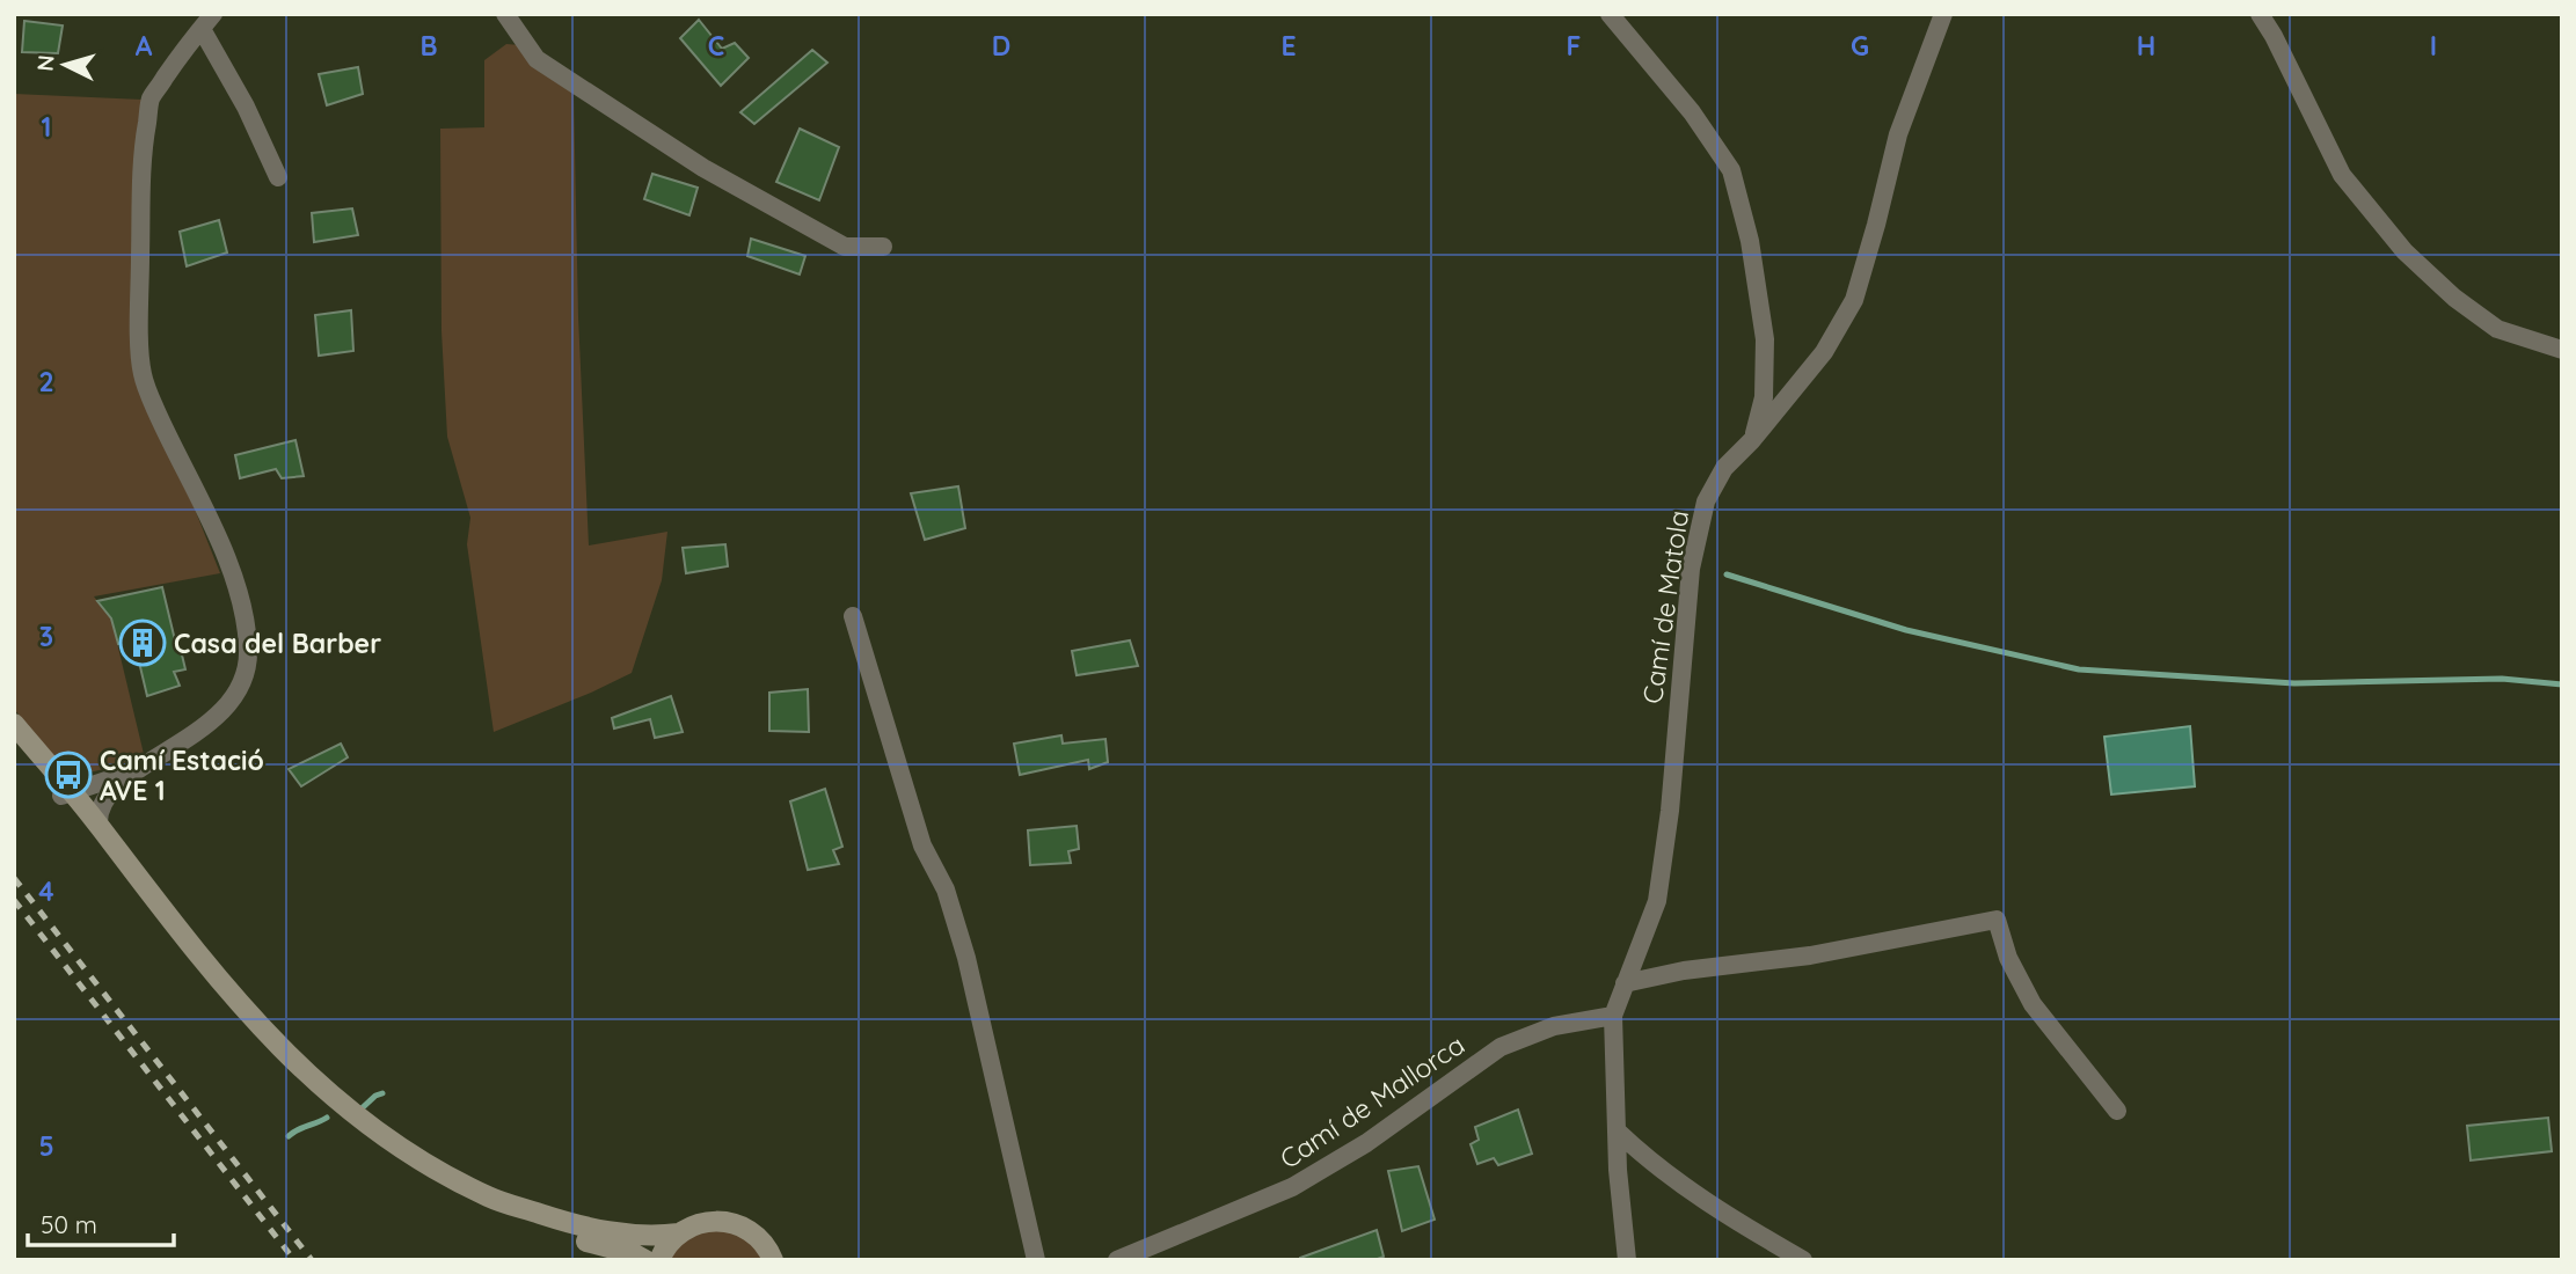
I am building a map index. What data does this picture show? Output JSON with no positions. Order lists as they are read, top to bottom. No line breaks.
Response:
{"streets":{"street":["Camí de Matola","Camí de Mallorca"]},"crossings":[["Camí de Matola","Camí de Mallorca"]],"places":{"building":["Casa del Barber"],"bus stop":["Camí Estació AVE 1"]},"scale_bar":"50 m","north":"left","grid":{"columns":["A","B","C","D","E","F","G","H","I"],"rows":["1","2","3","4","5"]}}
